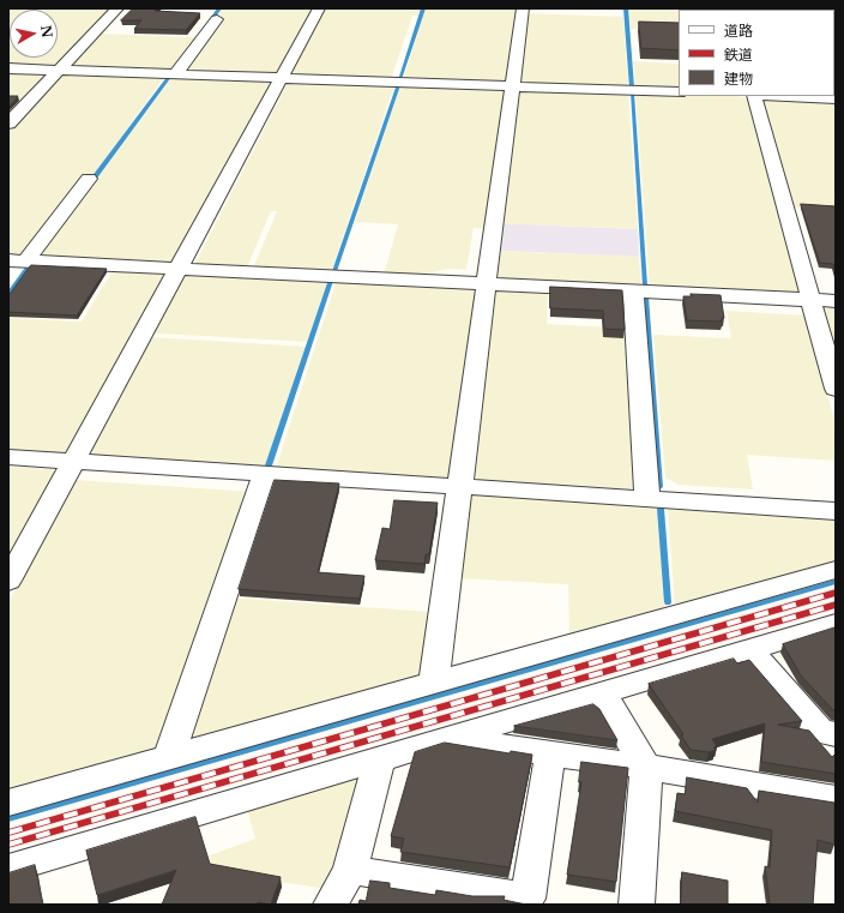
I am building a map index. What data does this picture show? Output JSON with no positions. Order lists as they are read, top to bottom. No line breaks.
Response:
{"legend":["道路","鉄道","建物"],"north":"right"}
